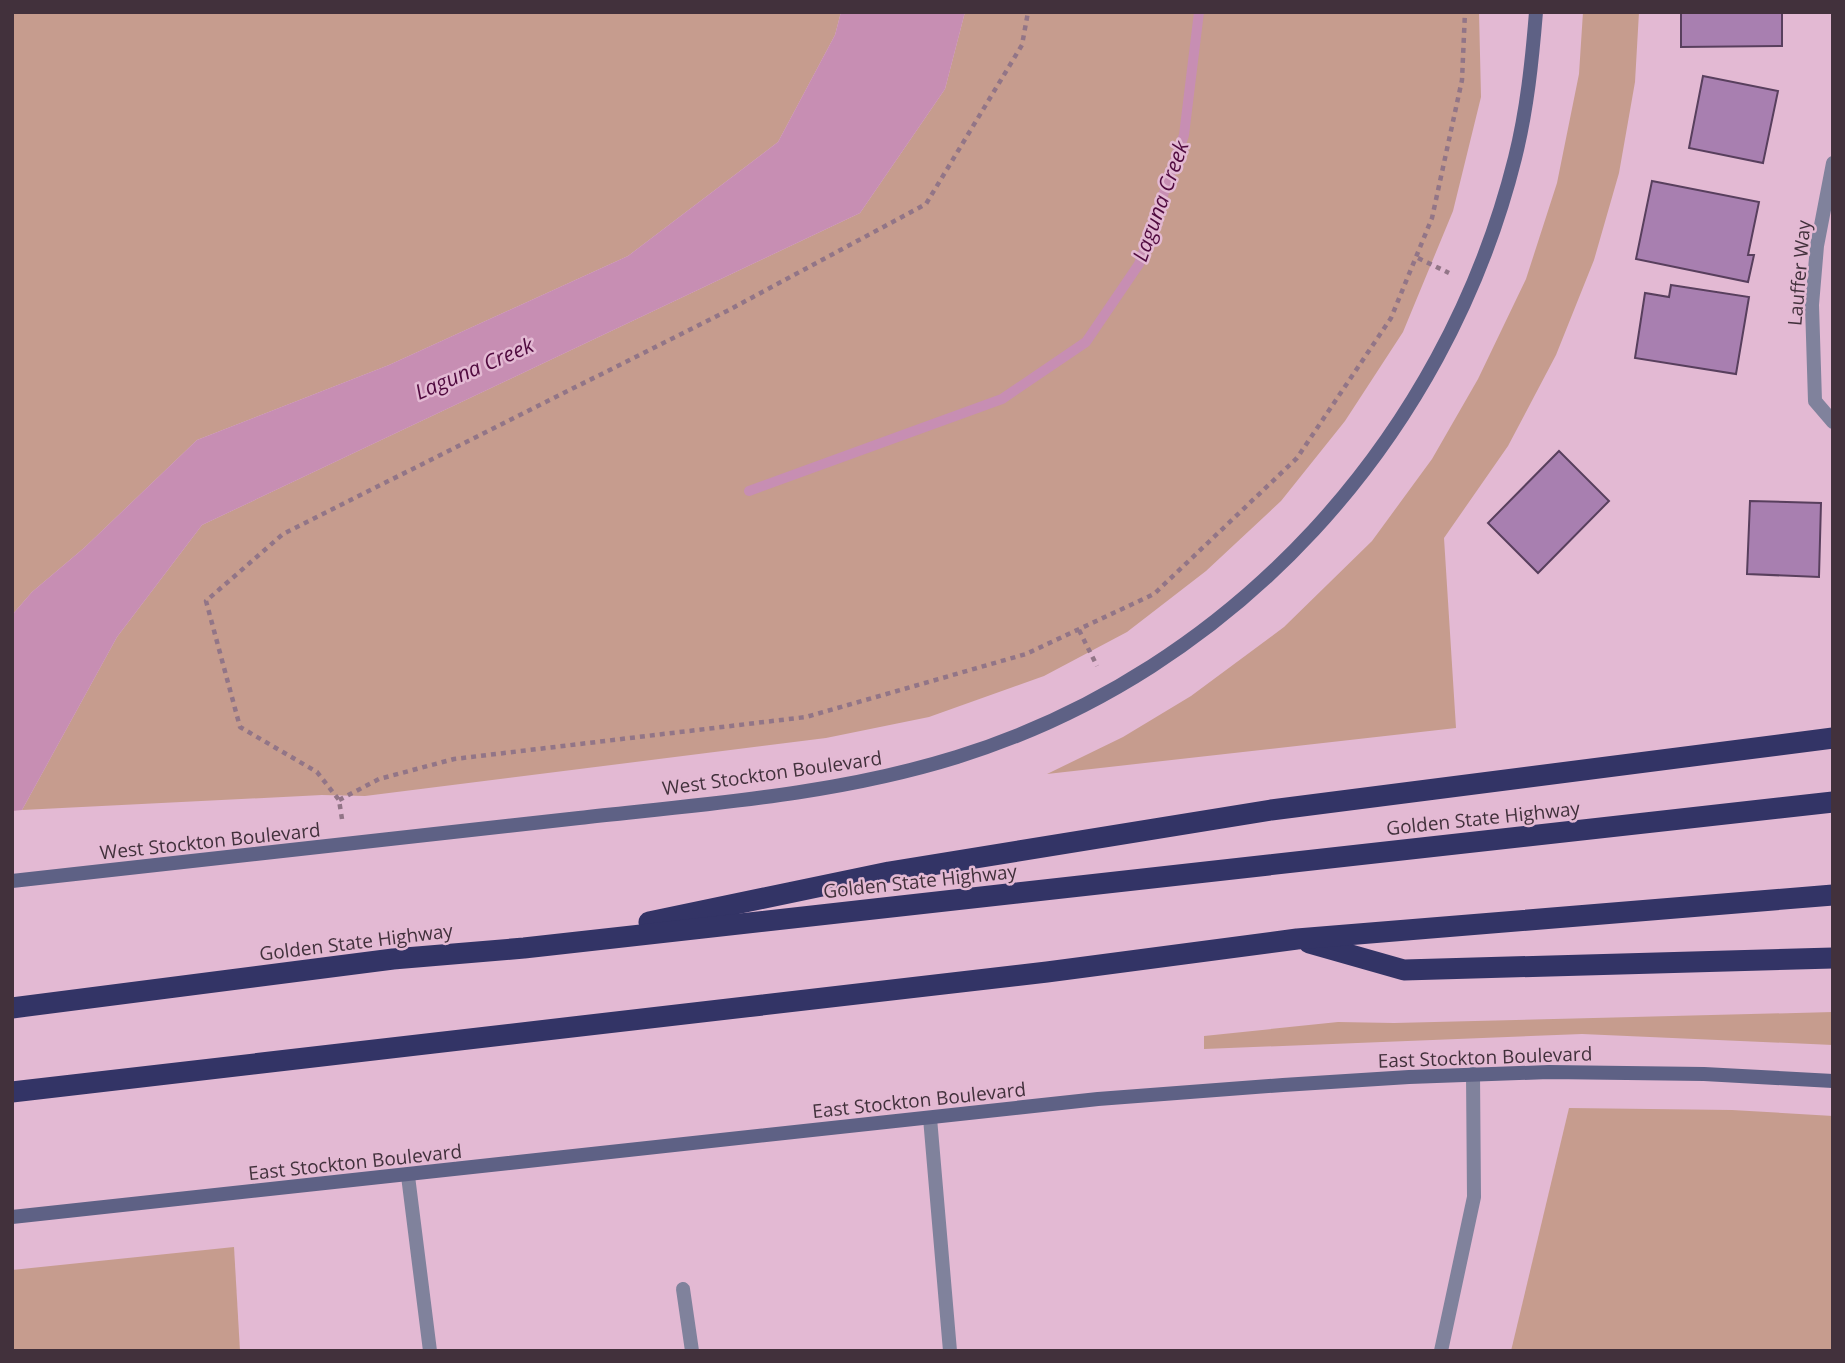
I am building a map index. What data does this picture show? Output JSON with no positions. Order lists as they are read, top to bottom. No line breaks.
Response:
{"streets":{"highway":["Golden State Highway"],"street":["Lauffer Way","West Stockton Boulevard","East Stockton Boulevard"]},"water":["Laguna Creek"]}
